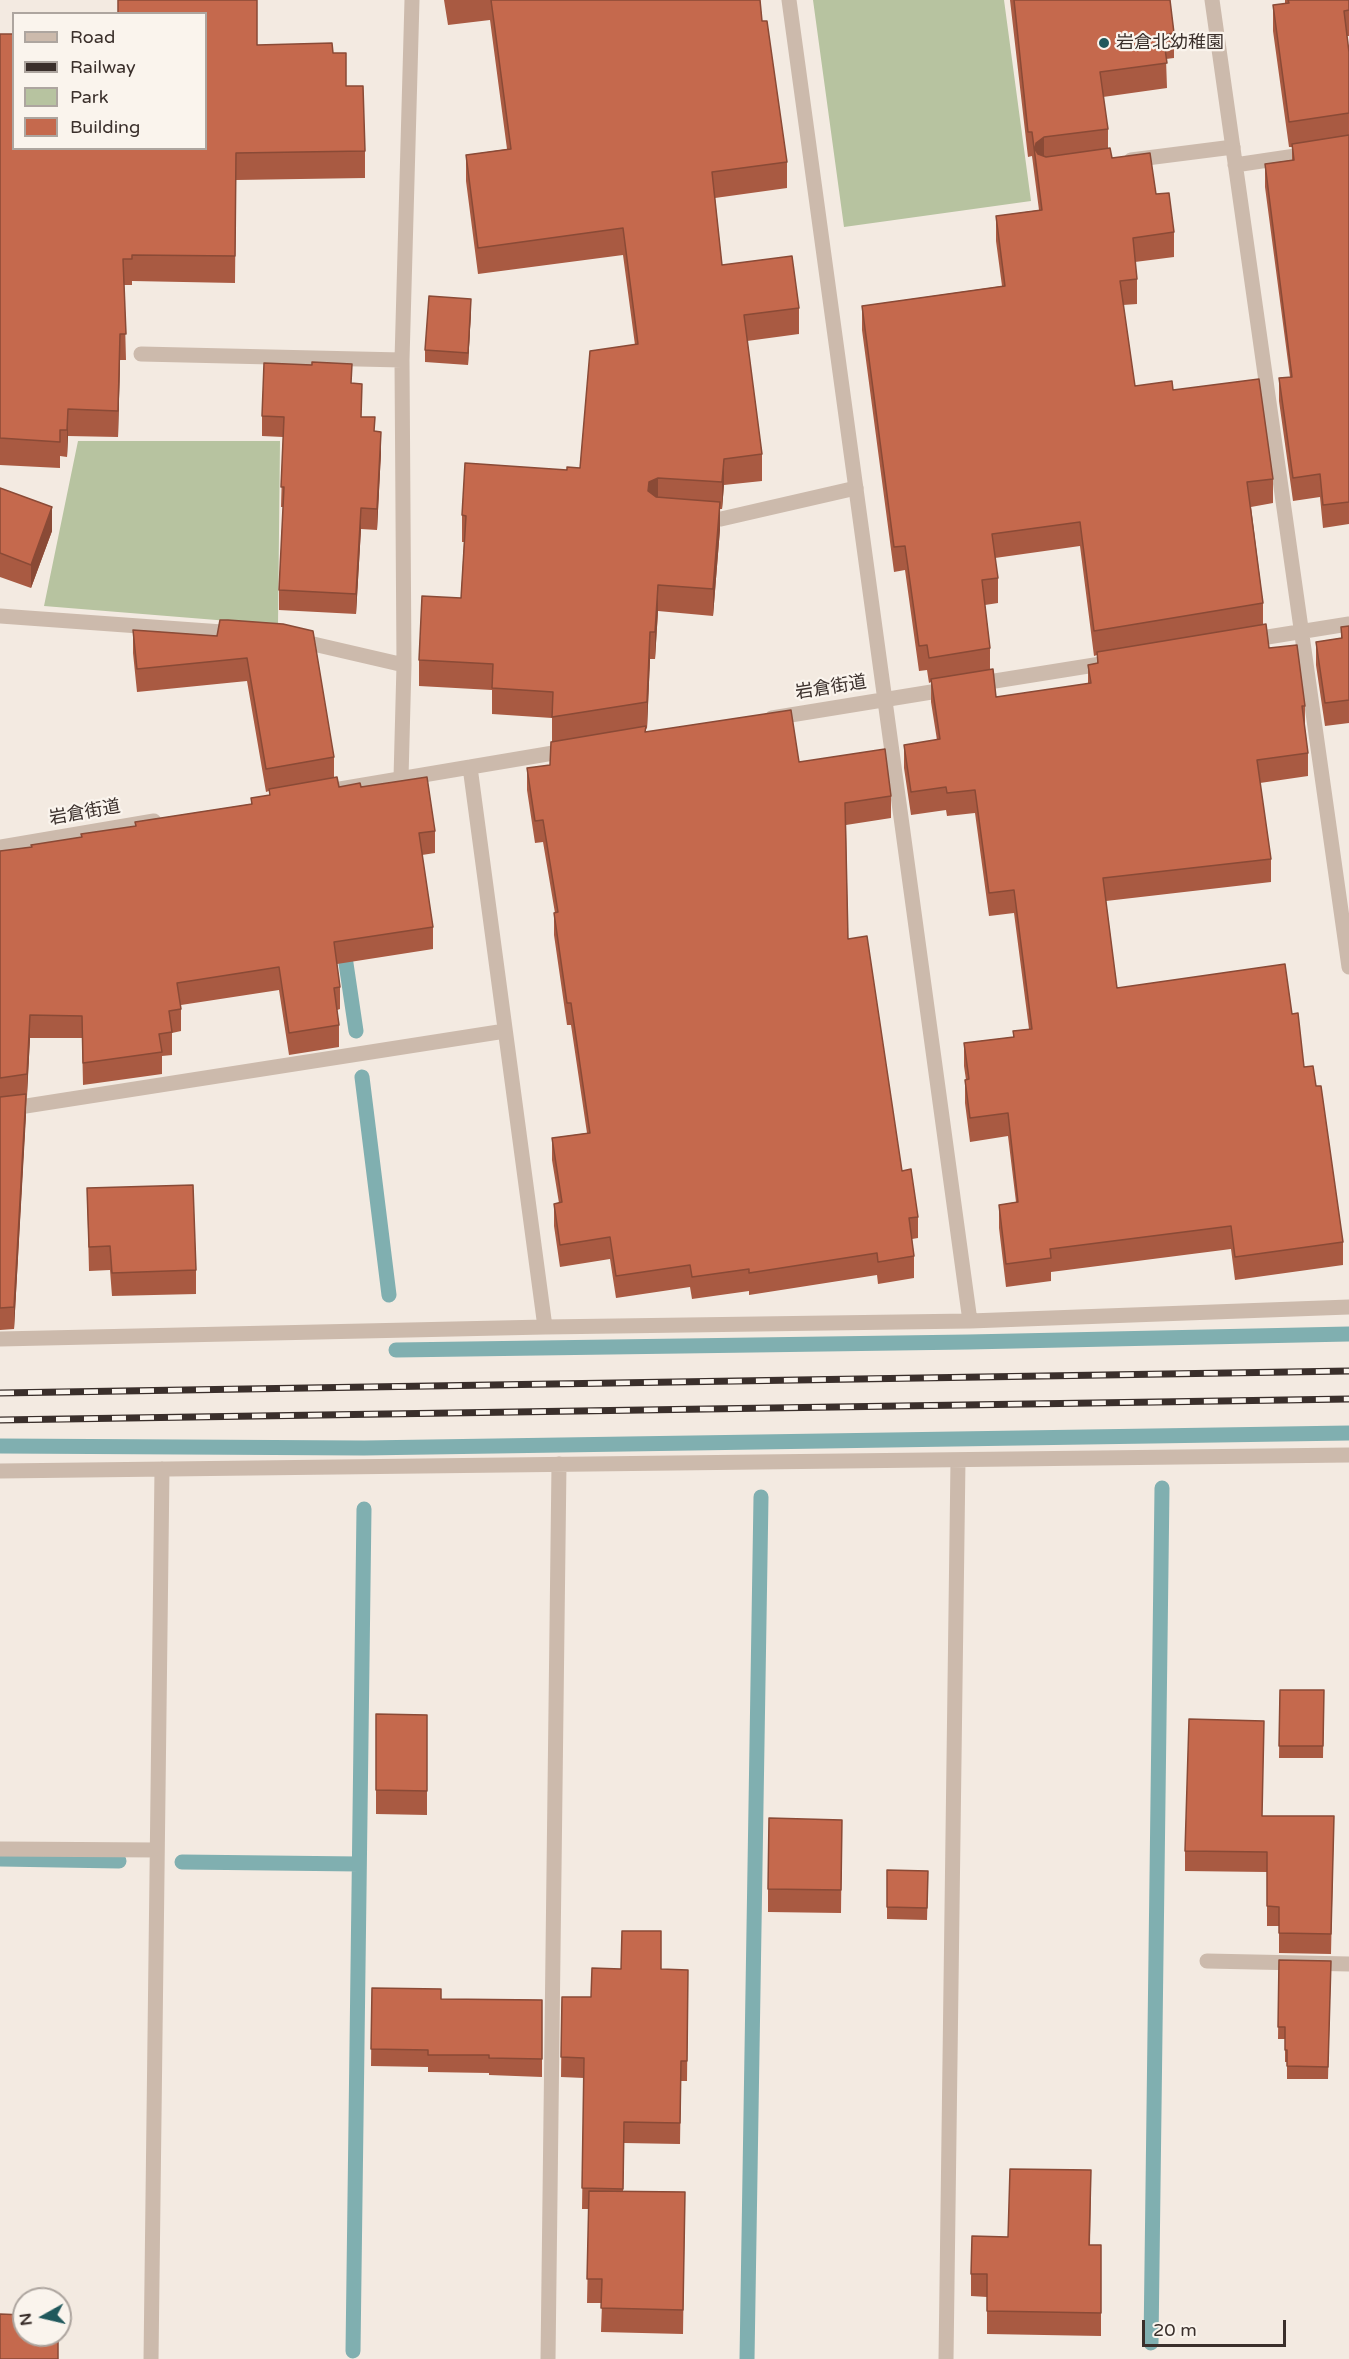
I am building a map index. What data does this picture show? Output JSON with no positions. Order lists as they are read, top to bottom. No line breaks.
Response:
{"streets":{"street":["岩倉街道"]},"places":["岩倉北幼稚園"],"legend":["Road","Railway","Park","Building"],"scale_bar":"20 m","north":"left"}
